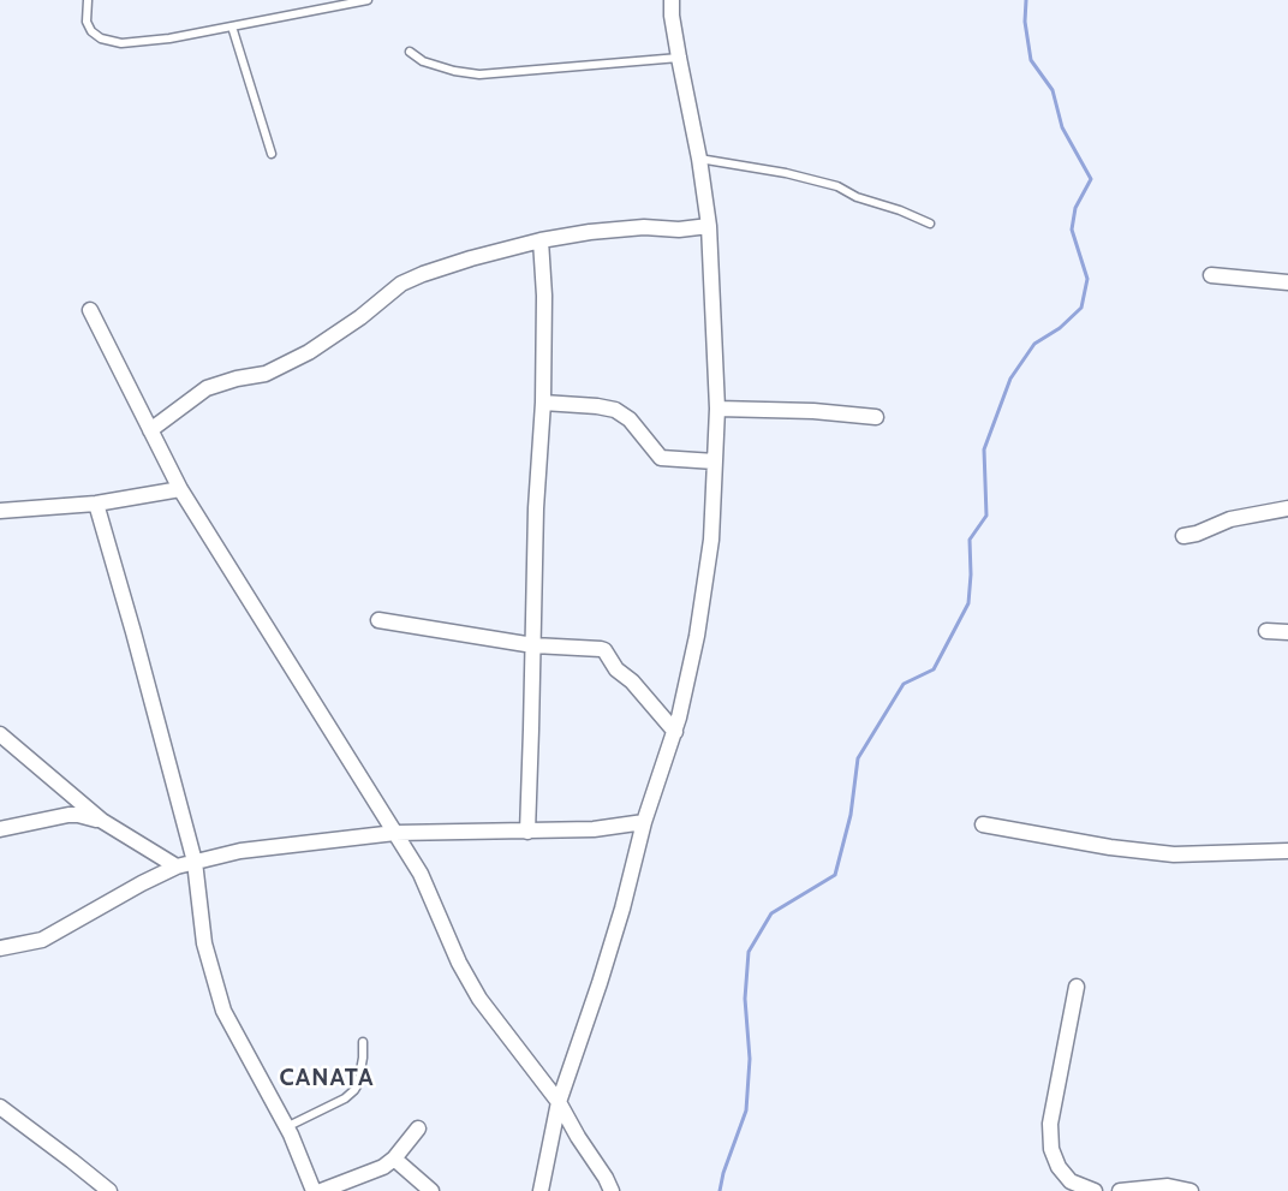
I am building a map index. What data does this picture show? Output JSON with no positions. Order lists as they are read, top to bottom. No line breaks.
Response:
{"districts":["CANATA"]}
